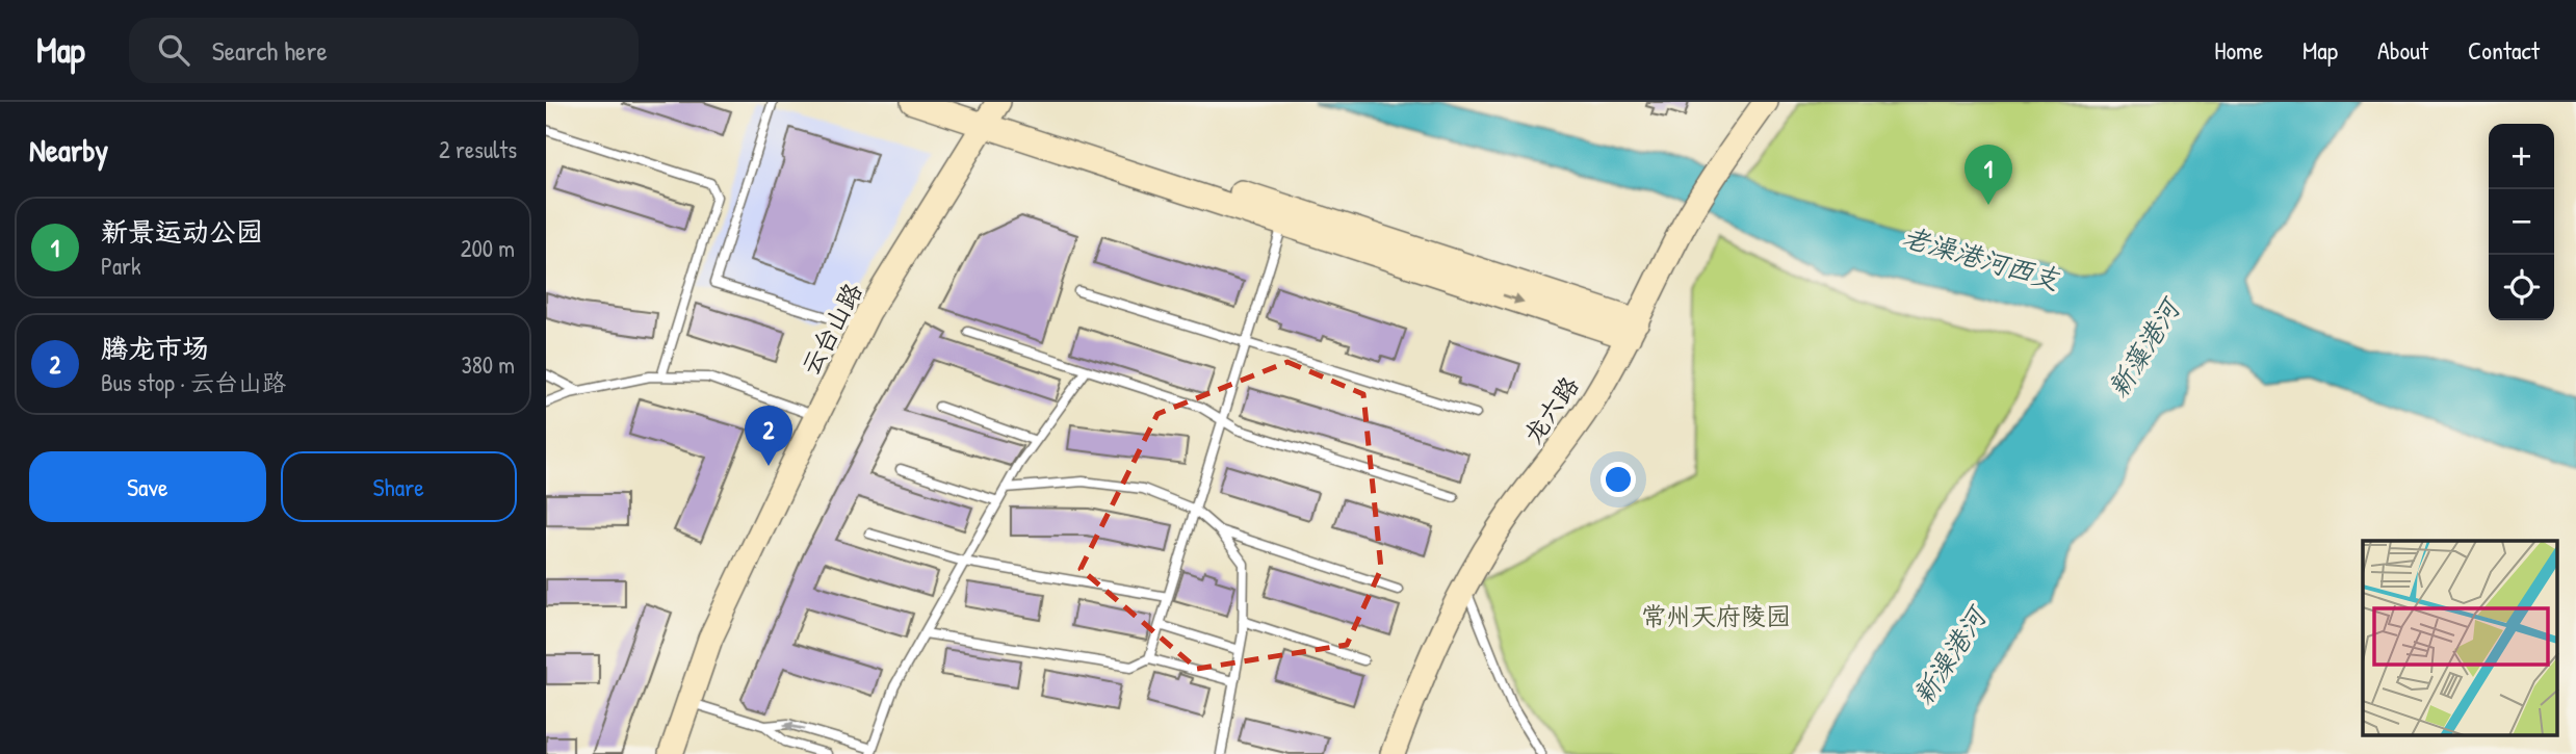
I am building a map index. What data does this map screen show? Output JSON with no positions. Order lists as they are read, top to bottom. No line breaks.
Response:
{"streets":{"street":["云台山路","龙六路"]},"water":["老澡港河西支","新藻港河","新澡港河"],"parks":["常州天府陵园"],"page":{"header":"Map","search":"Search here","nav":["Home","Map","About","Contact"],"heading":["Nearby","2 results"],"map_buttons":["+","−"],"pins":["1","2"],"list":[{"mark":"1","name":"新景运动公园","note":"Park","value":"200 m"},{"mark":"2","name":"腾龙市场","note":"Bus stop · 云台山路","value":"380 m"}],"buttons":["Save","Share"]}}
